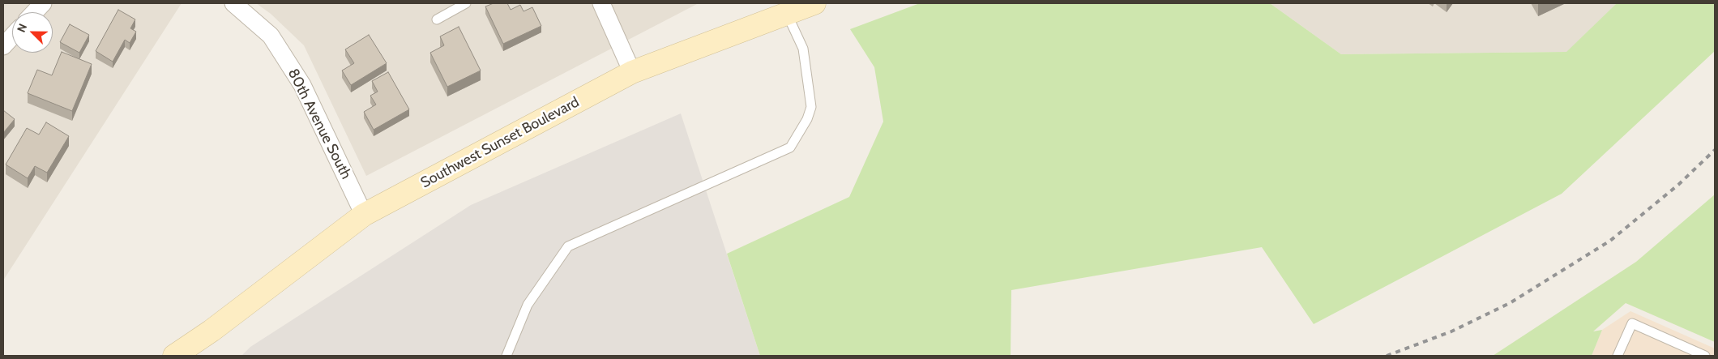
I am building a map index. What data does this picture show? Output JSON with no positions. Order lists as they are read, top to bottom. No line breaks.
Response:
{"streets":{"main road":["Southwest Sunset Boulevard"],"street":["80th Avenue South"]},"crossings":[["80th Avenue South","Southwest Sunset Boulevard"]],"north":"top left"}
